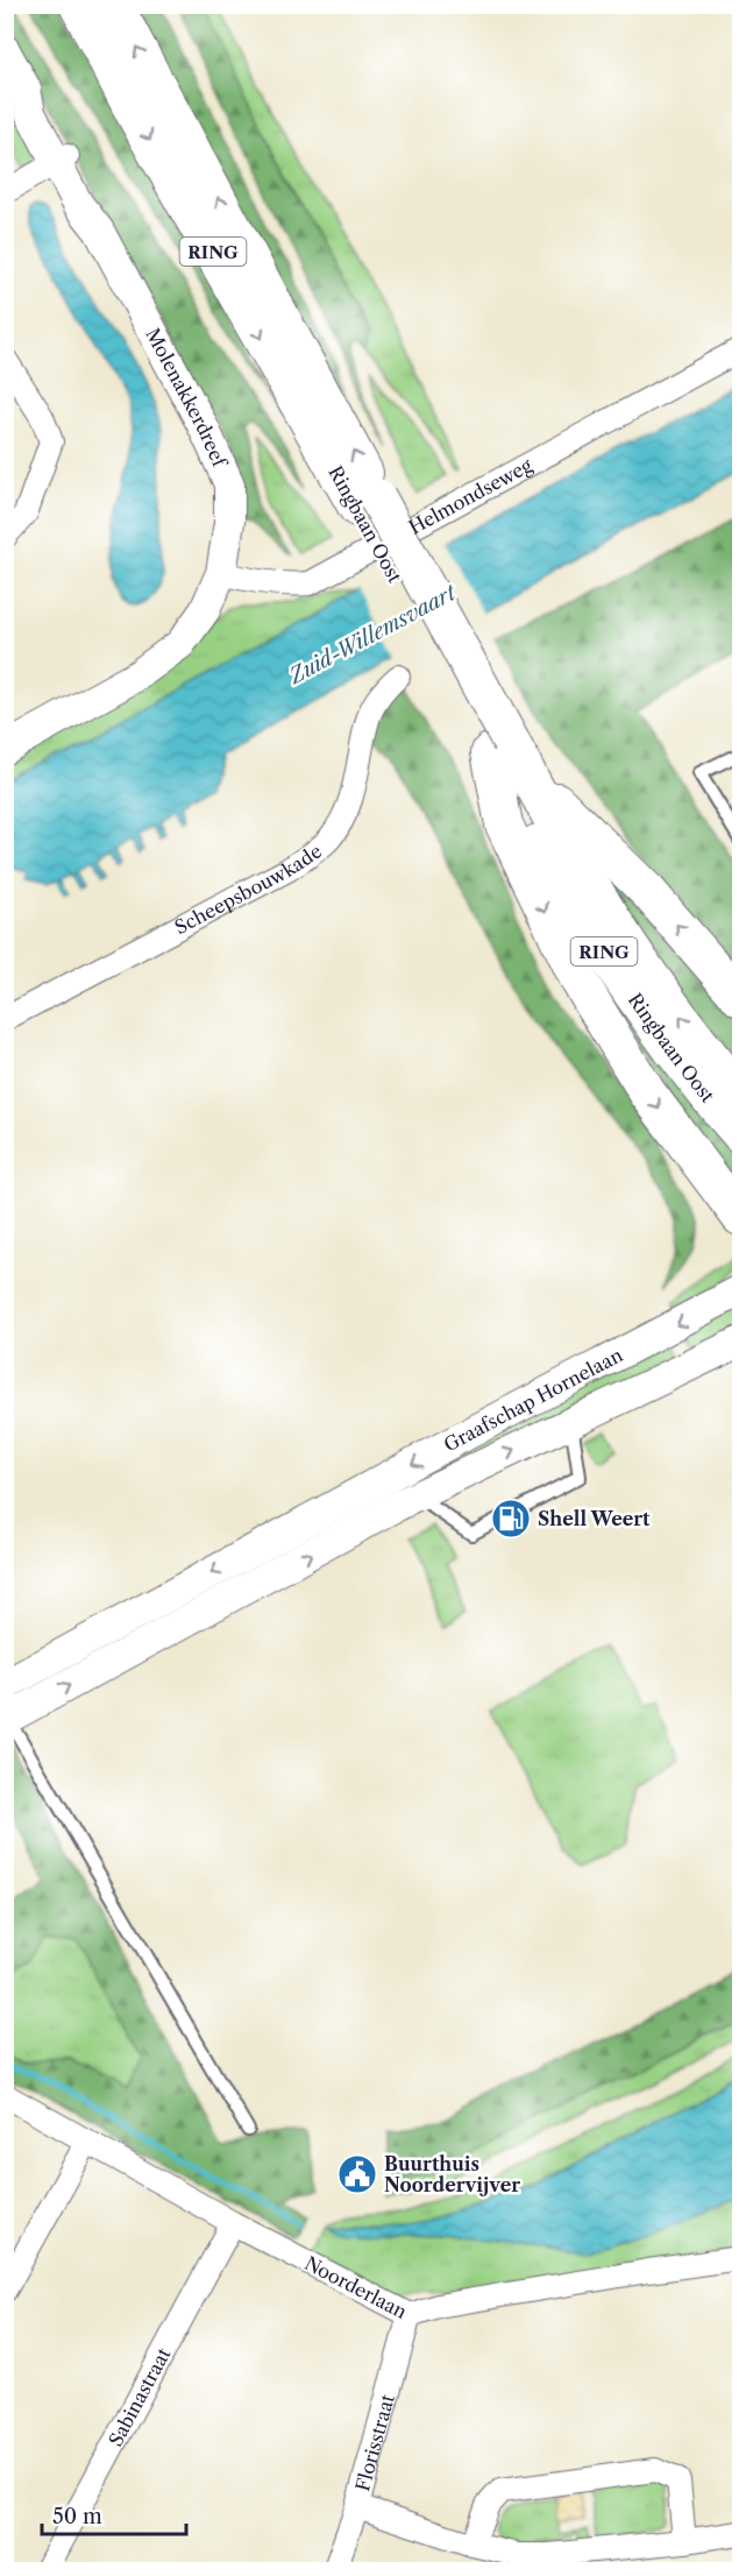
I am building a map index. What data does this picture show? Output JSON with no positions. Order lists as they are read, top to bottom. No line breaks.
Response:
{"streets":{"main road":["RING","Ringbaan Oost"],"street":["Molenakkerdreef","Helmondseweg","Scheepsbouwkade","Graafschap Hornelaan","Noorderlaan","Sabinastraat","Florisstraat"]},"crossings":[["Molenakkerdreef","Helmondseweg"],["Noorderlaan","Sabinastraat"],["Noorderlaan","Florisstraat"]],"water":["Zuid-Willemsvaart"],"places":{"fuel station":["Shell Weert"],"public building":["Buurthuis Noordervijver"]},"scale_bar":"50 m"}
